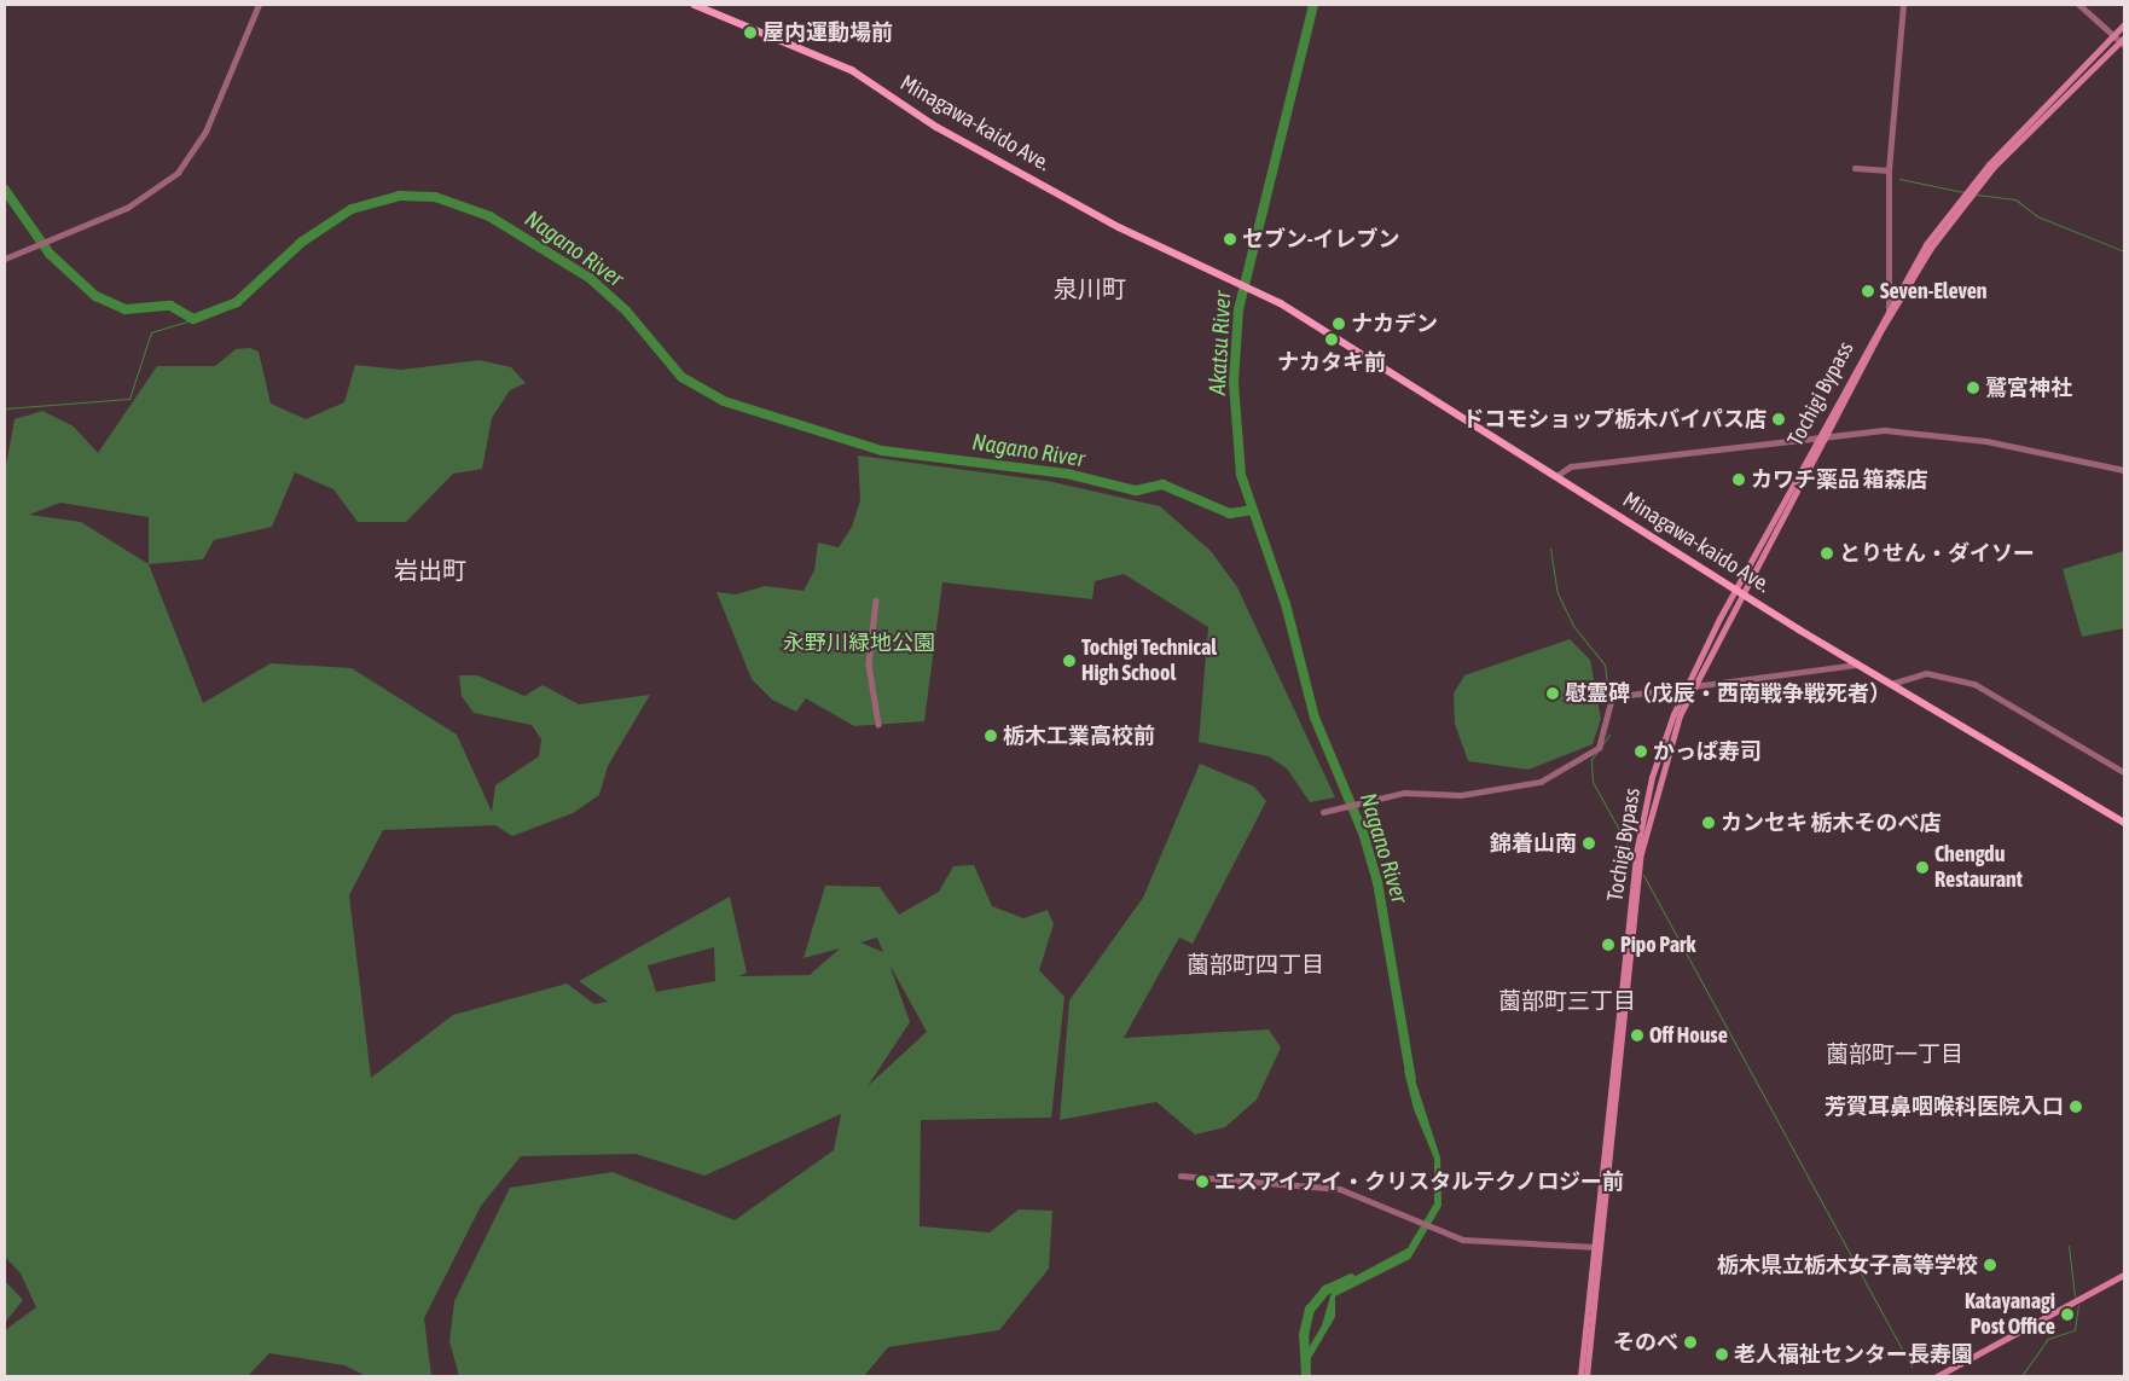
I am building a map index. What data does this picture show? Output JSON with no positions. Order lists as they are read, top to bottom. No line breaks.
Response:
{"streets":{"main road":["Minagawa-kaido Ave.","Tochigi Bypass"]},"crossings":[["Minagawa-kaido Ave.","Tochigi Bypass"]],"districts":["泉川町","岩出町","薗部町四丁目","薗部町三丁目","薗部町一丁目"],"water":["Nagano River","Akatsu River"],"parks":["永野川緑地公園"],"places":["屋内運動場前","セブン-イレブン","Seven-Eleven","ナカデン","ナカタキ前","鷲宮神社","ドコモショップ栃木バイパス店","カワチ薬品 箱森店","とりせん・ダイソー","Tochigi Technical High School","慰霊碑（戊辰・西南戦争戦死者）","栃木工業高校前","かっぱ寿司","カンセキ 栃木そのべ店","錦着山南","Chengdu Restaurant","Pipo Park","Off House","芳賀耳鼻咽喉科医院入口","エスアイアイ・クリスタルテクノロジー前","栃木県立栃木女子高等学校","Katayanagi Post Office","そのべ","老人福祉センター長寿園"]}
